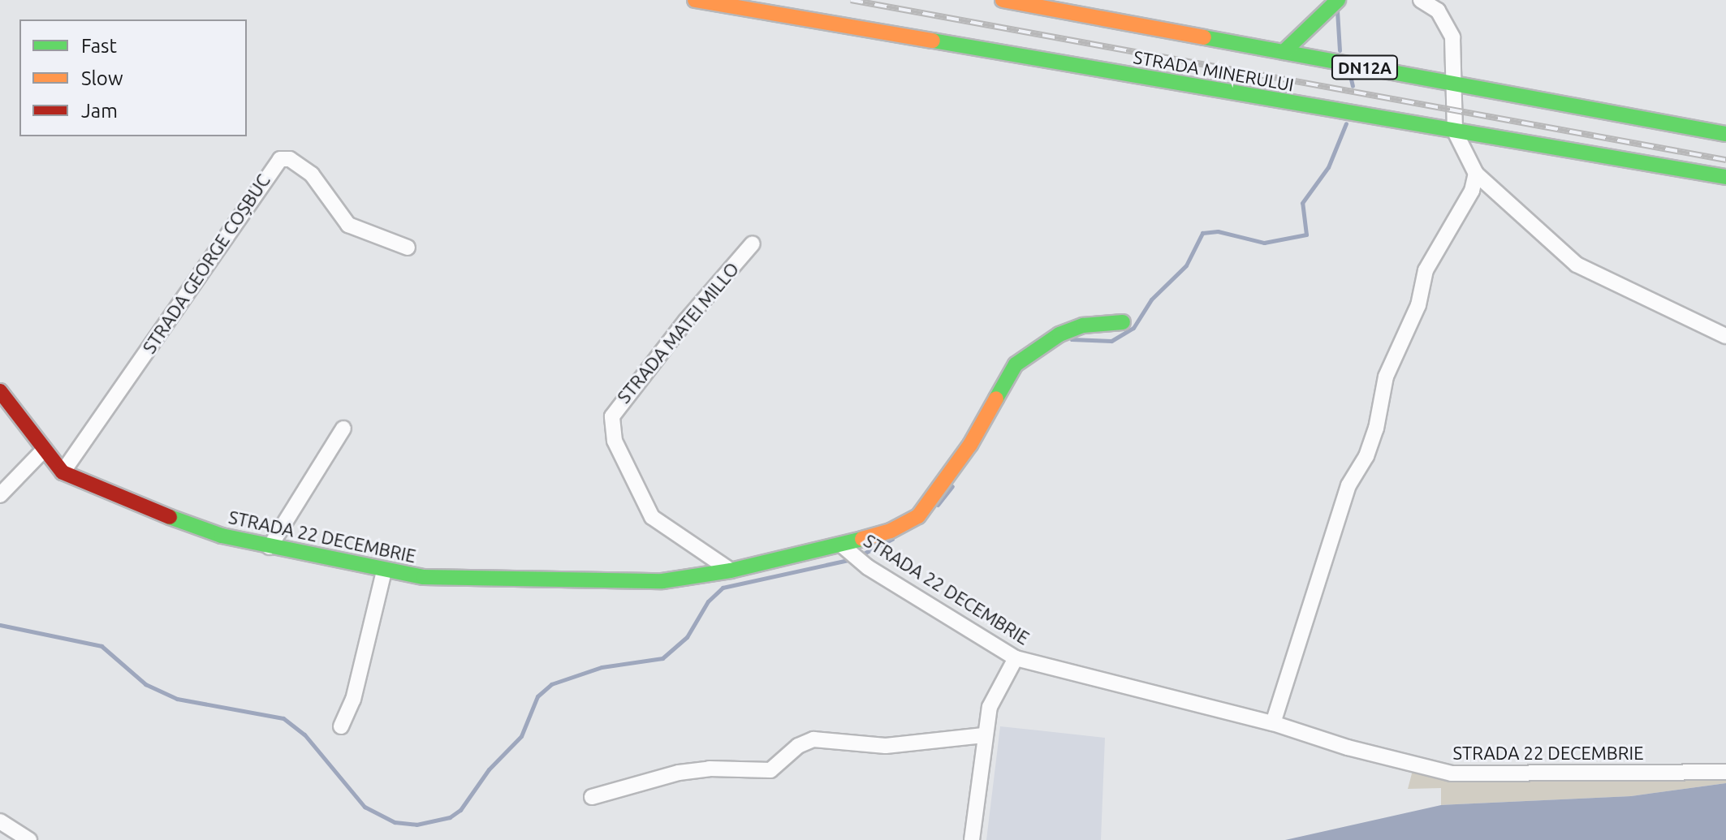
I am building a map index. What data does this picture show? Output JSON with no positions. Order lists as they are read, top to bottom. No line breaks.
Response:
{"streets":{"street":["DN12A","STRADA MINERULUI","STRADA GEORGE COȘBUC","STRADA MATEI MILLO","STRADA 22 DECEMBRIE"]},"crossings":[["STRADA GEORGE COȘBUC","STRADA 22 DECEMBRIE"],["STRADA MATEI MILLO","STRADA 22 DECEMBRIE"]],"legend":["Fast","Slow","Jam"]}
